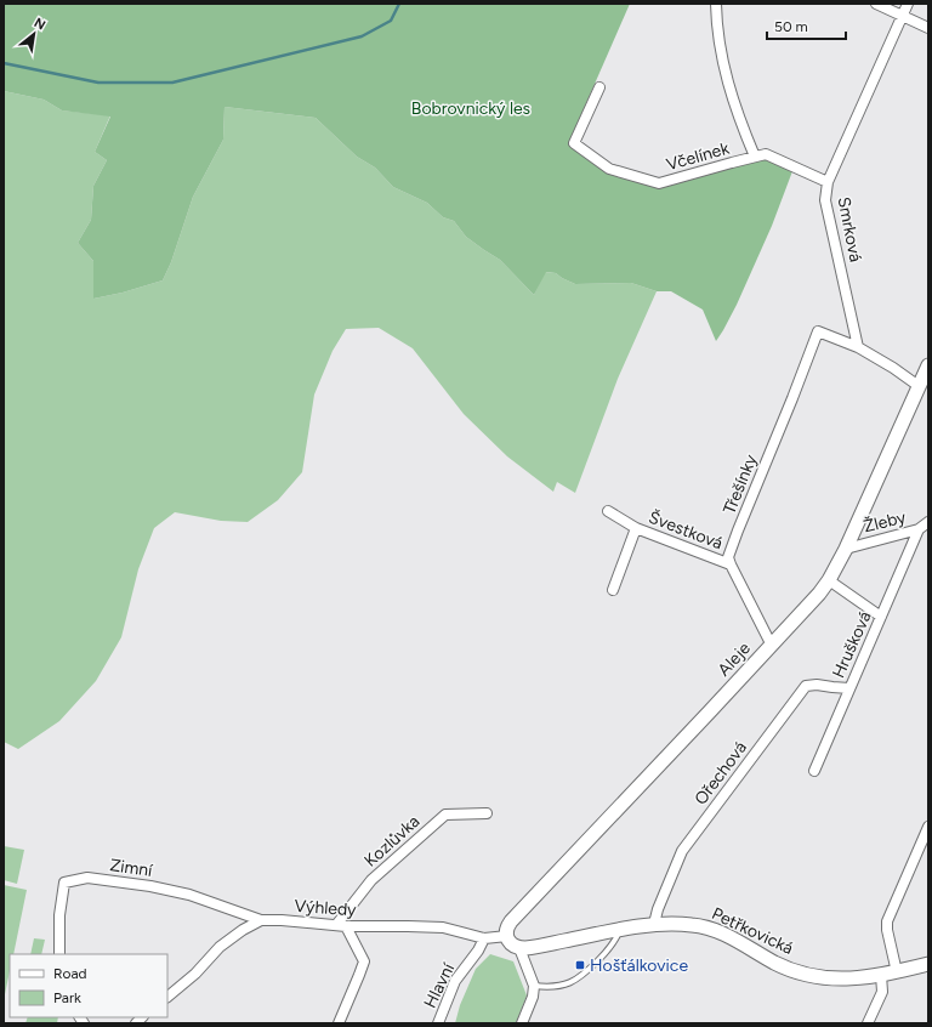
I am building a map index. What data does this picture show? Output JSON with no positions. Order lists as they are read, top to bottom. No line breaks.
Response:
{"streets":{"street":["Včelínek","Smrková","Třešínky","Žleby","Švestková","Hrušková","Aleje","Ořechová","Kozlůvka","Zimní","Výhledy","Petřkovická","Hlavní"]},"crossings":[["Včelínek","Smrková"],["Smrková","Třešínky"],["Třešínky","Švestková"],["Žleby","Hrušková"],["Žleby","Aleje"],["Hrušková","Ořechová"],["Aleje","Výhledy"],["Ořechová","Petřkovická"],["Kozlůvka","Výhledy"],["Zimní","Výhledy"],["Výhledy","Hlavní"]],"parks":["Bobrovnický les"],"places":{"transit":["Hošťálkovice"]},"legend":["Road","Park"],"scale_bar":"50 m","north":"top right"}
